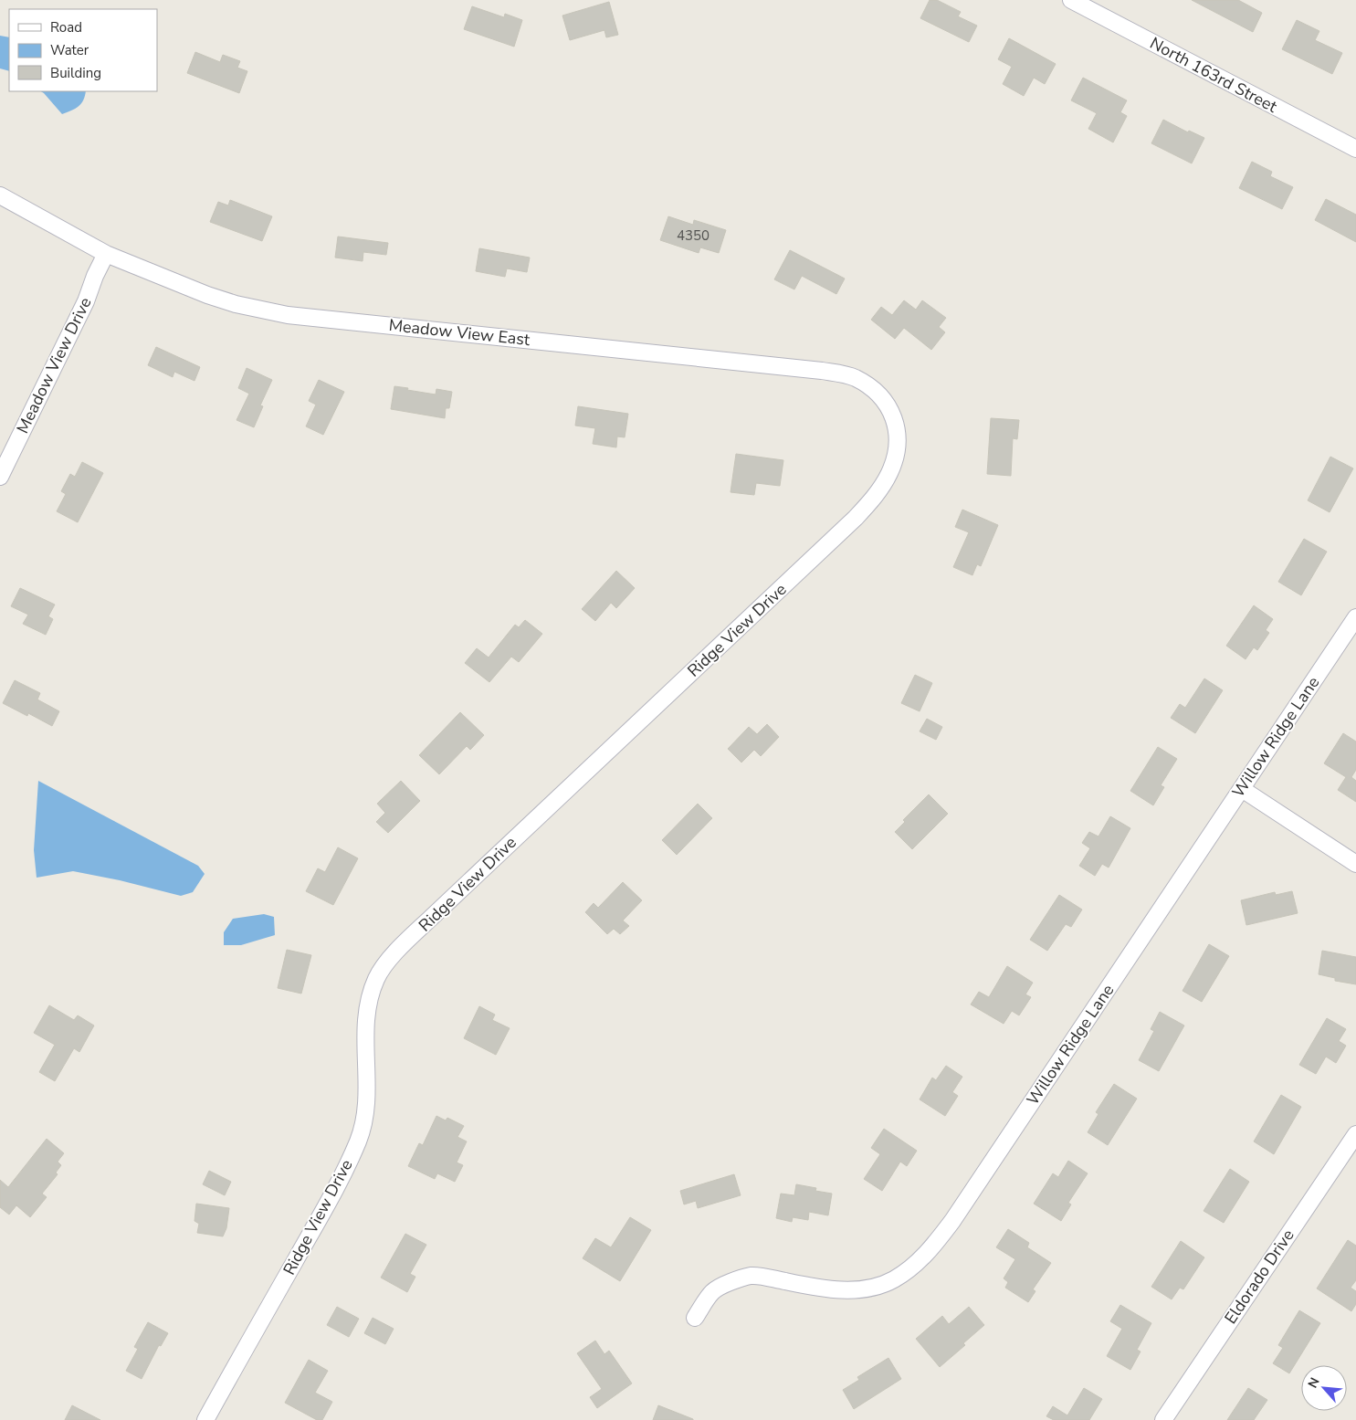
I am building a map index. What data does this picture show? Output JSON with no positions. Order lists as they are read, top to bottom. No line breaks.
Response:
{"streets":{"street":["North 163rd Street","Meadow View East","Meadow View Drive","Ridge View Drive","Willow Ridge Lane","Eldorado Drive"]},"crossings":[["Meadow View East","Meadow View Drive"],["Meadow View East","Ridge View Drive"]],"house_numbers":["4350"],"legend":["Road","Water","Building"],"north":"top left"}
